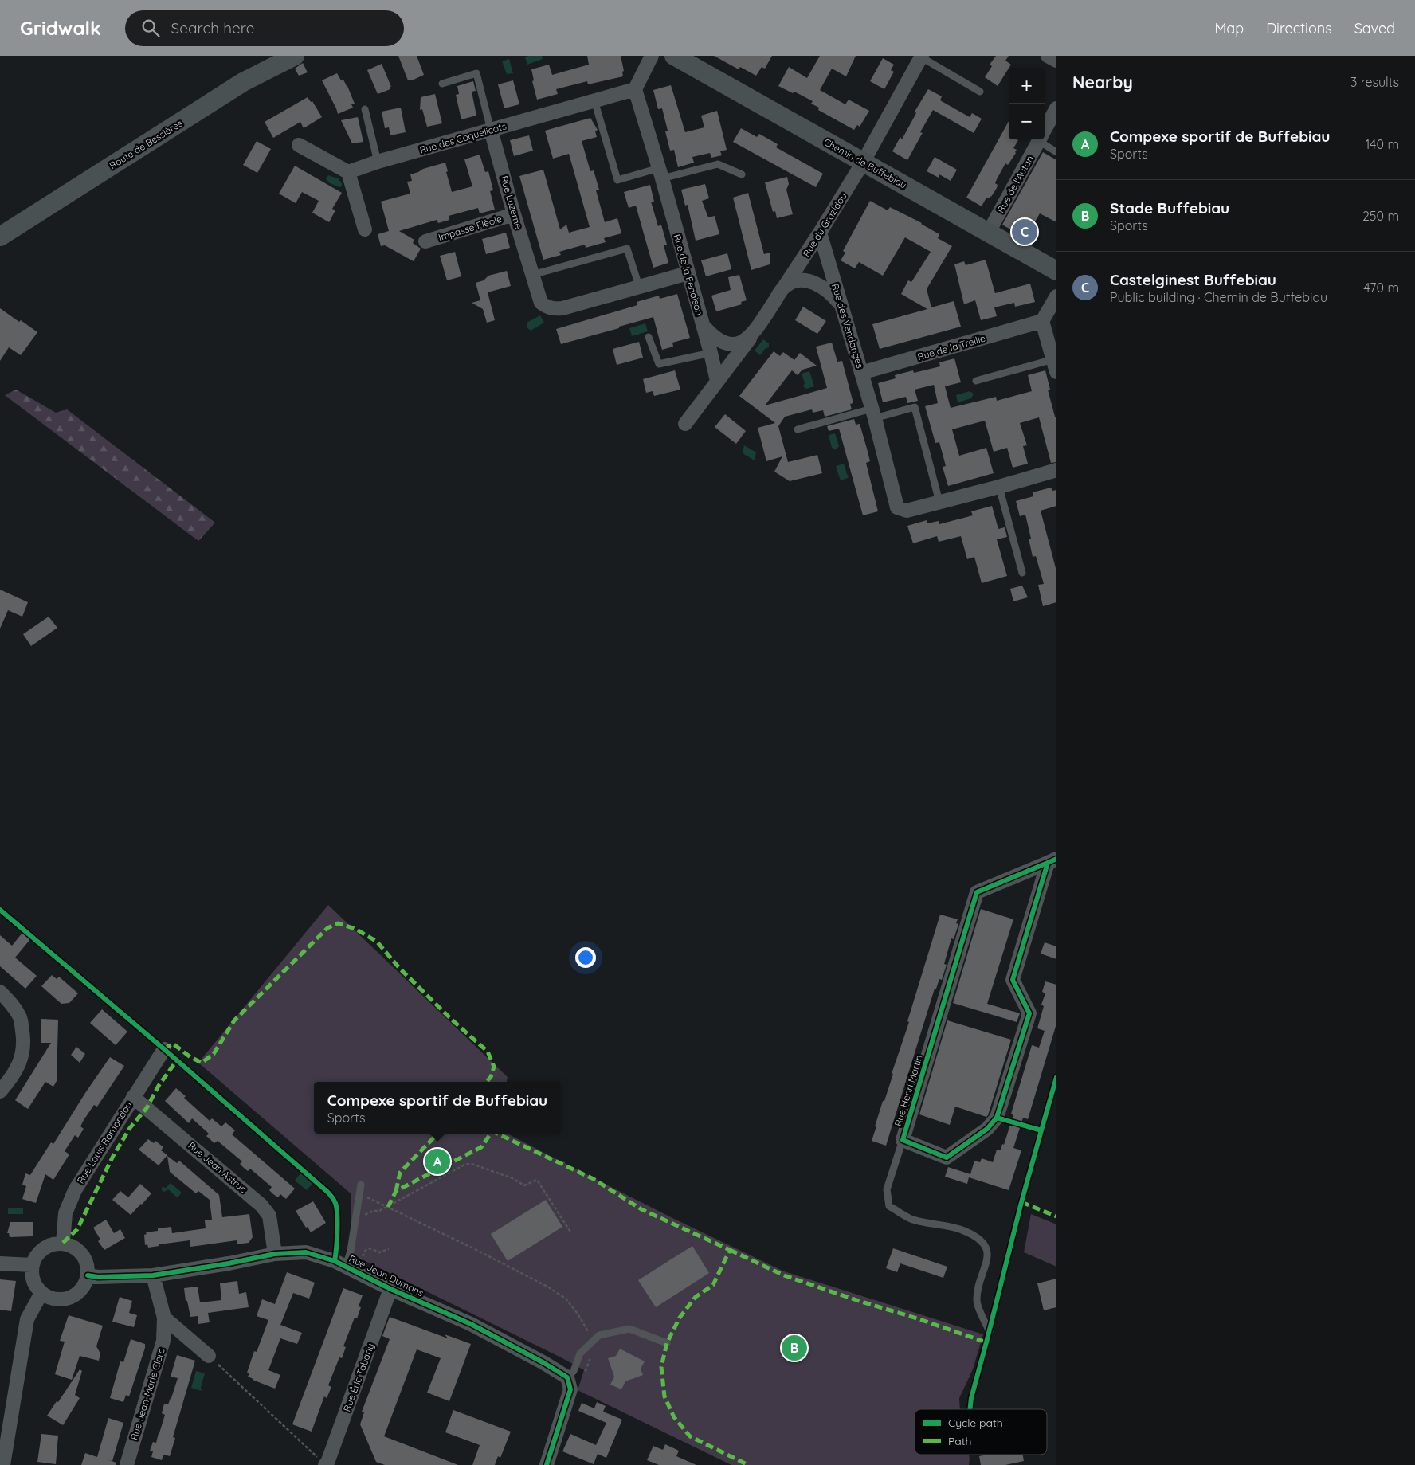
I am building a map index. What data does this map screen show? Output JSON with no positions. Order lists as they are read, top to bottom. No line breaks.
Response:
{"streets":{"street":["Rue des Coquelicots","Route de Bessières","Chemin de Buffebiau","Rue de l'Autan","Rue Luzerne","Rue du Grazidou","Impasse Flèole","Rue de la Fenaison","Rue des Vendanges","Rue de la Treille","Rue Henri Martin","Rue Louis Ramondou","Rue Jean Astruc","Rue Jean Dumons","Rue Éric Tabarly","Rue Jean-Marie Clerc"]},"crossings":[["Rue des Coquelicots","Rue Luzerne"],["Rue des Coquelicots","Rue de la Fenaison"],["Chemin de Buffebiau","Rue de l'Autan"],["Chemin de Buffebiau","Rue du Grazidou"],["Rue Luzerne","Impasse Flèole"],["Rue Luzerne","Rue de la Fenaison"],["Rue du Grazidou","Rue de la Fenaison"],["Rue du Grazidou","Rue des Vendanges"],["Rue des Vendanges","Rue de la Treille"],["Rue Louis Ramondou","Rue Jean Astruc"],["Rue Louis Ramondou","Rue Jean Dumons"],["Rue Jean Astruc","Rue Jean Dumons"],["Rue Jean Dumons","Rue Éric Tabarly"],["Rue Jean Dumons","Rue Jean-Marie Clerc"]],"legend":["Cycle path","Path"],"page":{"header":"Gridwalk","search":"Search here","nav":["Map","Directions","Saved"],"heading":["Nearby","3 results"],"map_buttons":["+","−"],"list":[{"mark":"A","name":"Compexe sportif de Buffebiau","note":"Sports","value":"140 m"},{"mark":"B","name":"Stade Buffebiau","note":"Sports","value":"250 m"},{"mark":"C","name":"Castelginest Buffebiau","note":"Public building · Chemin de Buffebiau","value":"470 m"}],"pins":["C","A","B"],"popup":["Compexe sportif de Buffebiau","Sports"]}}
